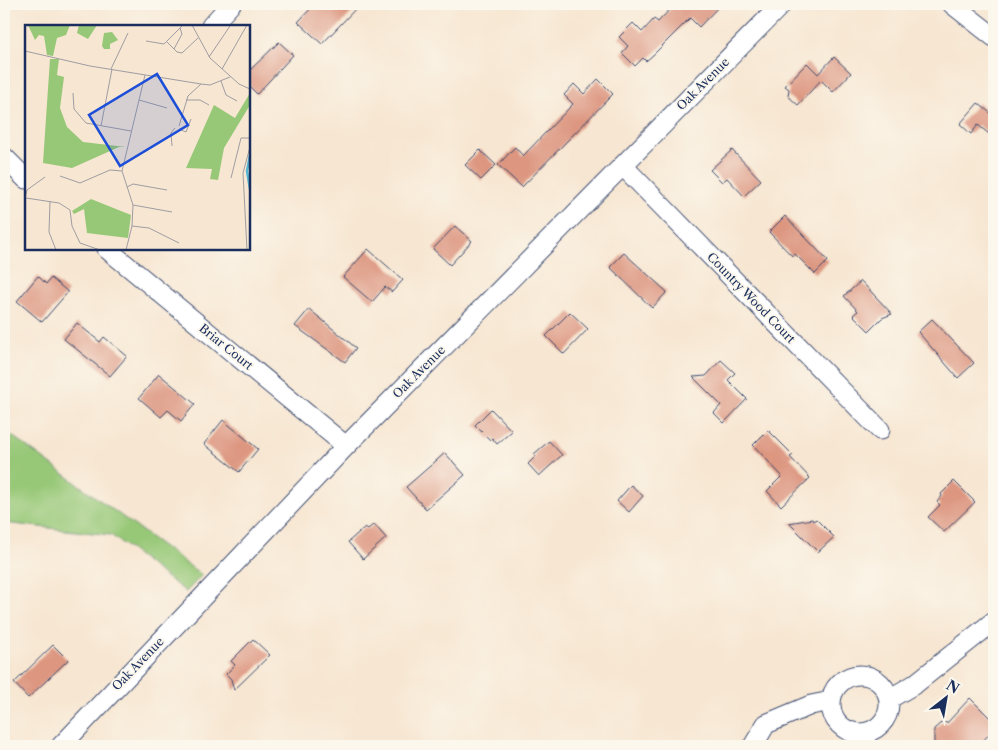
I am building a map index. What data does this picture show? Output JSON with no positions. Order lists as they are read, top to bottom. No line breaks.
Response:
{"streets":{"street":["Oak Avenue","Country Wood Court","Briar Court"]},"crossings":[["Oak Avenue","Country Wood Court"],["Oak Avenue","Briar Court"]],"north":"top right"}
